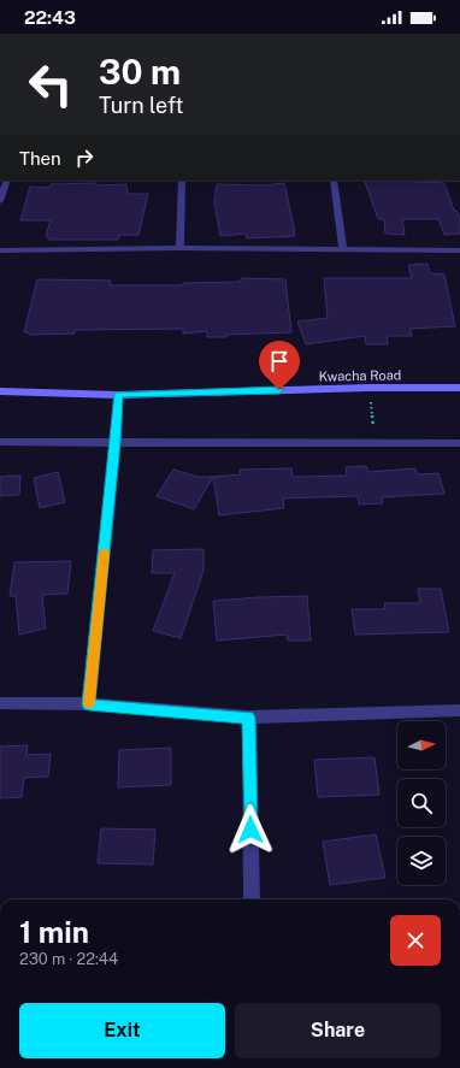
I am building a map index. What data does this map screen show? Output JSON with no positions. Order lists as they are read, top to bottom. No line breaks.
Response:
{"streets":{"main road":["Kwacha Road"]},"north":"right","page":{"status":"22:43","turn":["30 m","Turn left"],"then":"Then","heading":["1 min","230 m · 22:44"],"buttons":["Exit","Share"]}}
